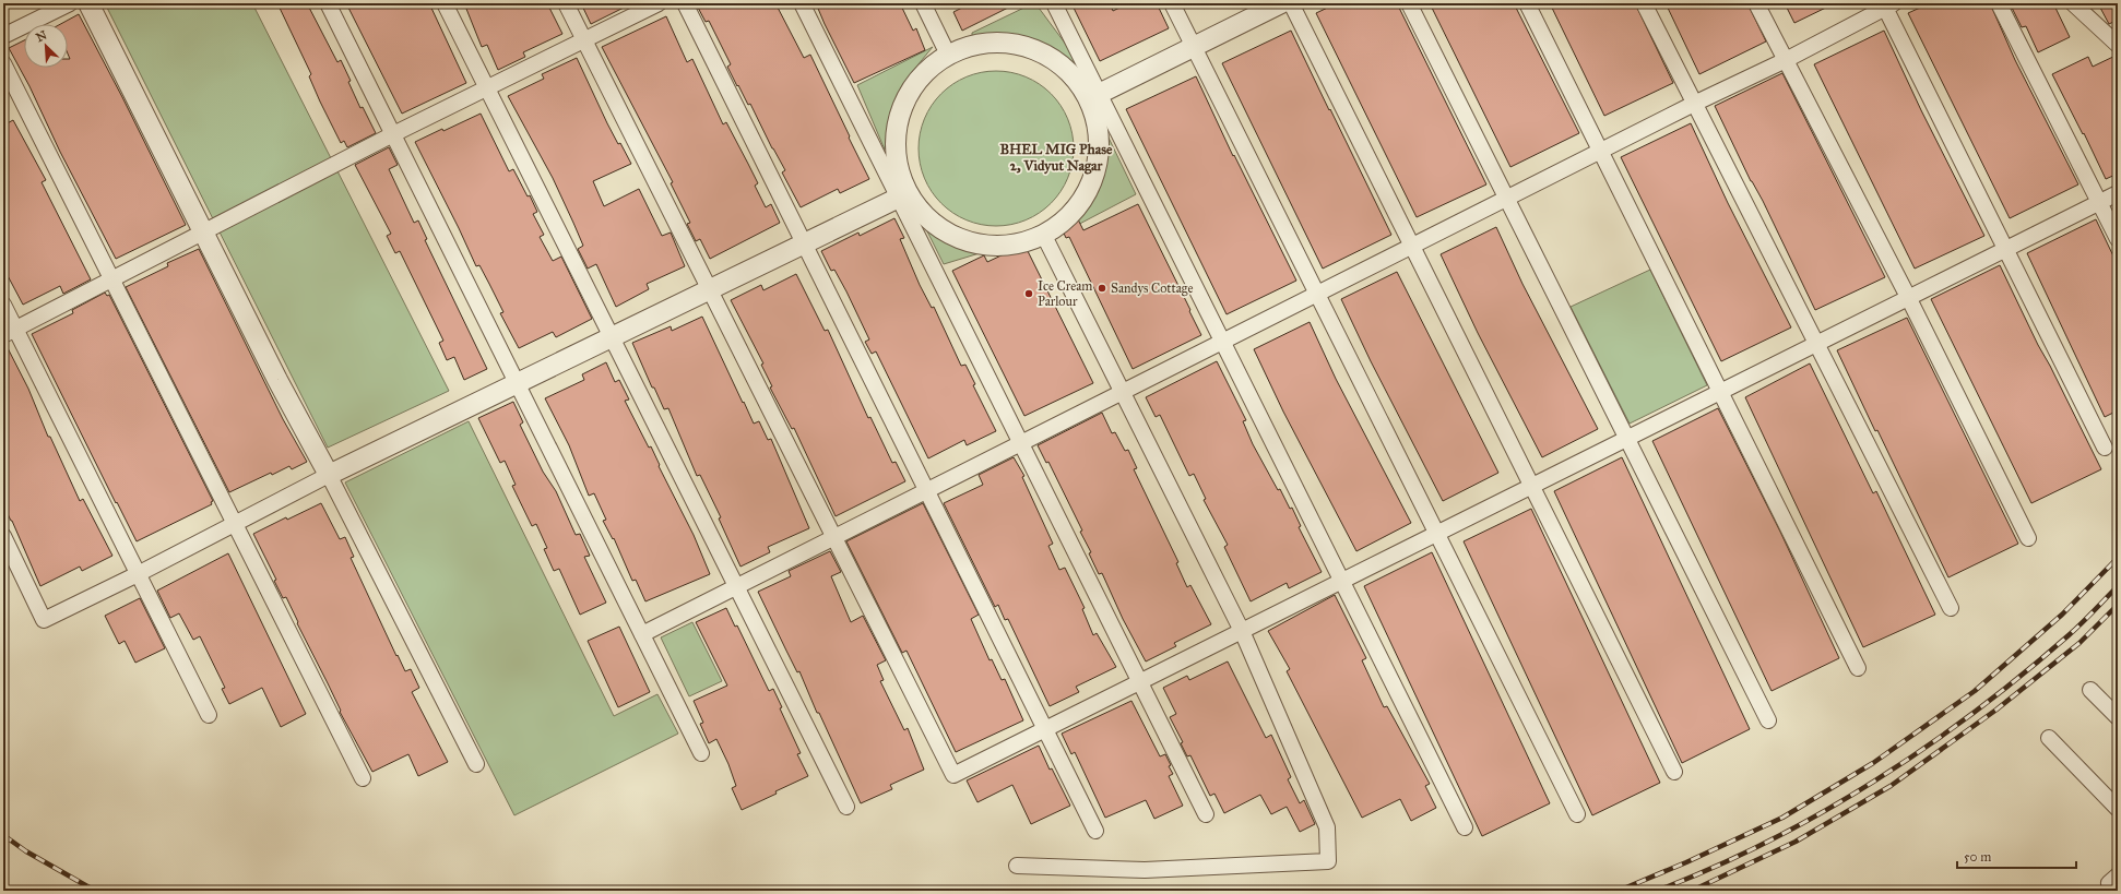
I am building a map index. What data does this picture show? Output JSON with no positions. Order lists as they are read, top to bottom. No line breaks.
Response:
{"districts":["BHEL MIG Phase 2, Vidyut Nagar"],"places":["Sandys Cottage","Ice Cream Parlour"],"scale_bar":"50 m","north":"top left"}
